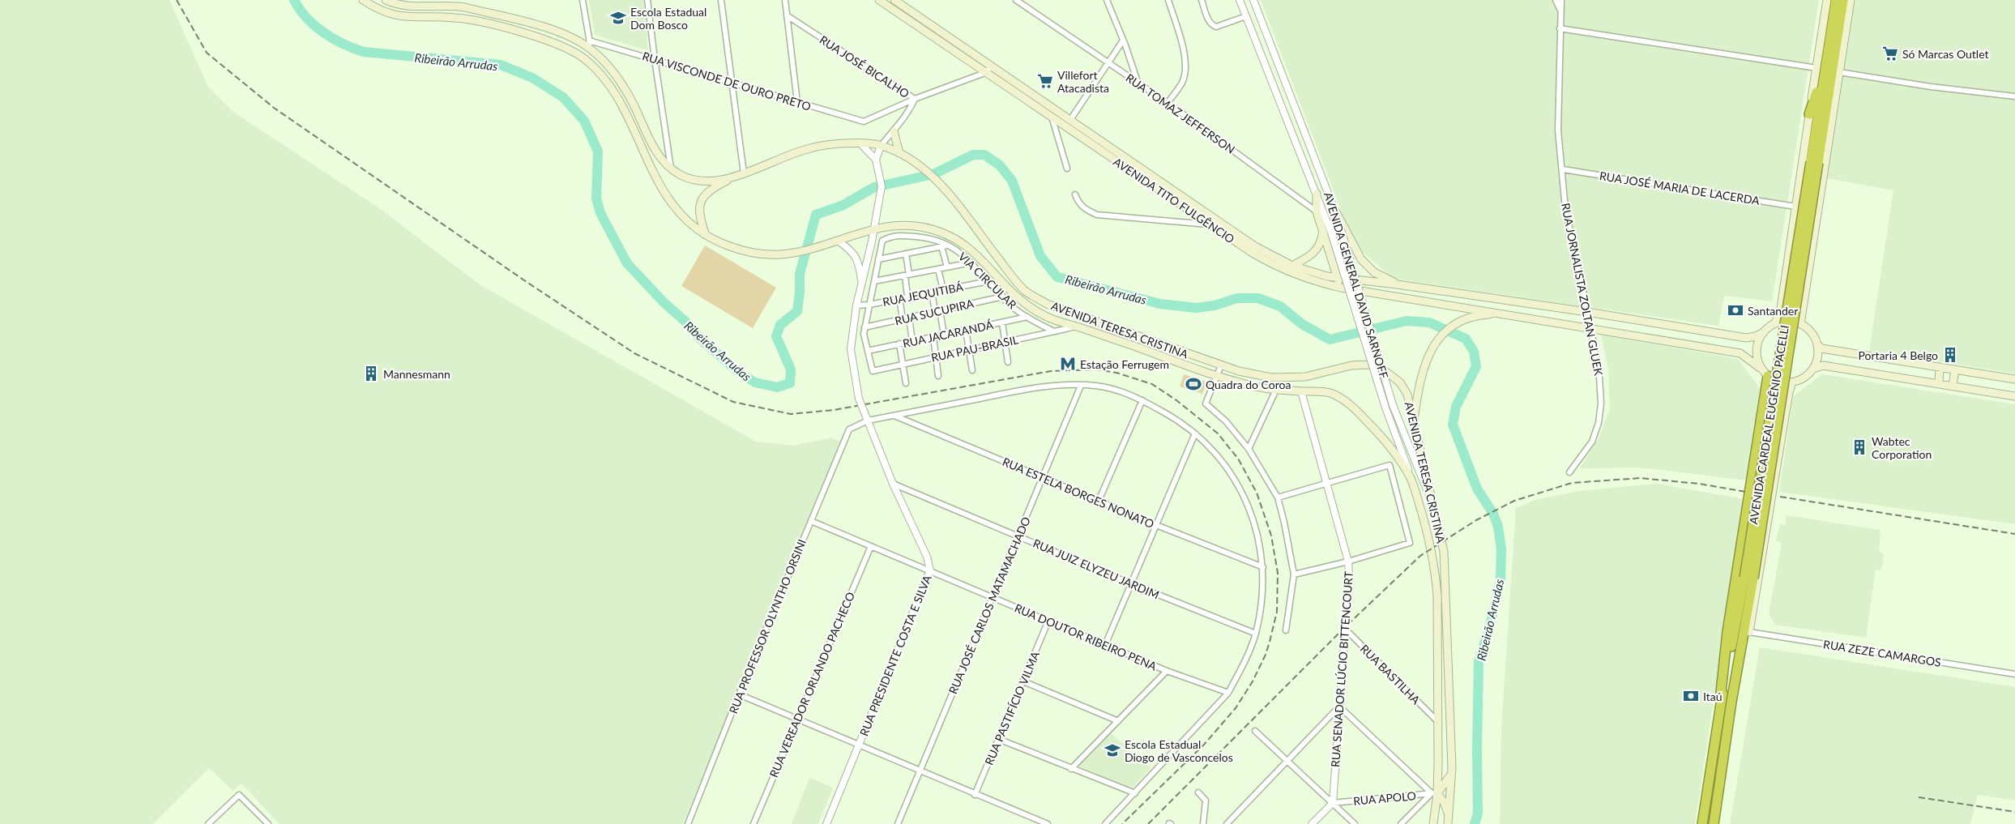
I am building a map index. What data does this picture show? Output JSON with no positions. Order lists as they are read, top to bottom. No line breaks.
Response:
{"streets":{"highway":["AVENIDA CARDEAL EUGÊNIO PACELLI"],"main road":["AVENIDA TITO FULGÊNCIO","AVENIDA TERESA CRISTINA"],"street":["RUA JOSÉ BICALHO","RUA VISCONDE DE OURO PRETO","RUA TOMAZ JEFFERSON","RUA JOSÉ MARIA DE LACERDA","VIA CIRCULAR","AVENIDA GENERAL DAVID SARNOFF","RUA JORNALISTA ZOLTAN GLUEK","RUA JEQUITIBÁ","RUA SUCUPIRA","RUA JACARANDÁ","RUA PAU-BRASIL","RUA ESTELA BORGES NONATO","RUA JUIZ ELYZEU JARDIM","RUA JOSÉ CARLOS MATAMACHADO","RUA PROFESSOR OLYNTHO ORSINI","RUA DOUTOR RIBEIRO PENA","RUA ZEZE CAMARGOS","RUA PRESIDENTE COSTA E SILVA","RUA SENADOR LÚCIO BITTENCOURT","RUA BASTILHA","RUA VEREADOR ORLANDO PACHECO","RUA PASTIFÍCIO VILMA","RUA APOLO"]},"crossings":[["RUA JOSÉ BICALHO","RUA VISCONDE DE OURO PRETO"],["RUA JOSÉ BICALHO","AVENIDA TERESA CRISTINA"],["RUA VISCONDE DE OURO PRETO","AVENIDA TERESA CRISTINA"],["RUA JOSÉ MARIA DE LACERDA","RUA JORNALISTA ZOLTAN GLUEK"],["RUA JOSÉ MARIA DE LACERDA","AVENIDA CARDEAL EUGÊNIO PACELLI"],["VIA CIRCULAR","RUA JEQUITIBÁ"],["VIA CIRCULAR","RUA SUCUPIRA"],["VIA CIRCULAR","RUA JACARANDÁ"],["VIA CIRCULAR","RUA PAU-BRASIL"],["AVENIDA GENERAL DAVID SARNOFF","AVENIDA TERESA CRISTINA"],["AVENIDA TERESA CRISTINA","RUA PAU-BRASIL"],["AVENIDA TERESA CRISTINA","RUA SENADOR LÚCIO BITTENCOURT"],["AVENIDA TERESA CRISTINA","RUA BASTILHA"],["AVENIDA TERESA CRISTINA","RUA APOLO"],["AVENIDA CARDEAL EUGÊNIO PACELLI","RUA ZEZE CAMARGOS"],["RUA ESTELA BORGES NONATO","RUA JOSÉ CARLOS MATAMACHADO"],["RUA JUIZ ELYZEU JARDIM","RUA JOSÉ CARLOS MATAMACHADO"],["RUA JUIZ ELYZEU JARDIM","RUA PRESIDENTE COSTA E SILVA"],["RUA JOSÉ CARLOS MATAMACHADO","RUA DOUTOR RIBEIRO PENA"],["RUA PROFESSOR OLYNTHO ORSINI","RUA DOUTOR RIBEIRO PENA"],["RUA PROFESSOR OLYNTHO ORSINI","RUA PRESIDENTE COSTA E SILVA"],["RUA DOUTOR RIBEIRO PENA","RUA PRESIDENTE COSTA E SILVA"],["RUA DOUTOR RIBEIRO PENA","RUA VEREADOR ORLANDO PACHECO"],["RUA DOUTOR RIBEIRO PENA","RUA PASTIFÍCIO VILMA"],["RUA SENADOR LÚCIO BITTENCOURT","RUA BASTILHA"],["RUA SENADOR LÚCIO BITTENCOURT","RUA APOLO"]],"water":["Ribeirão Arrudas"],"places":{"school or university":["Escola Estadual Dom Bosco","Escola Estadual Diogo de Vasconcelos"],"supermarket":["Só Marcas Outlet","Villefort Atacadista"],"bank":["Santander","Itaú"],"building":["Portaria 4 Belgo","Mannesmann","Wabtec Corporation"],"metro station":["Estação Ferrugem"],"sports":["Quadra do Coroa"]}}
